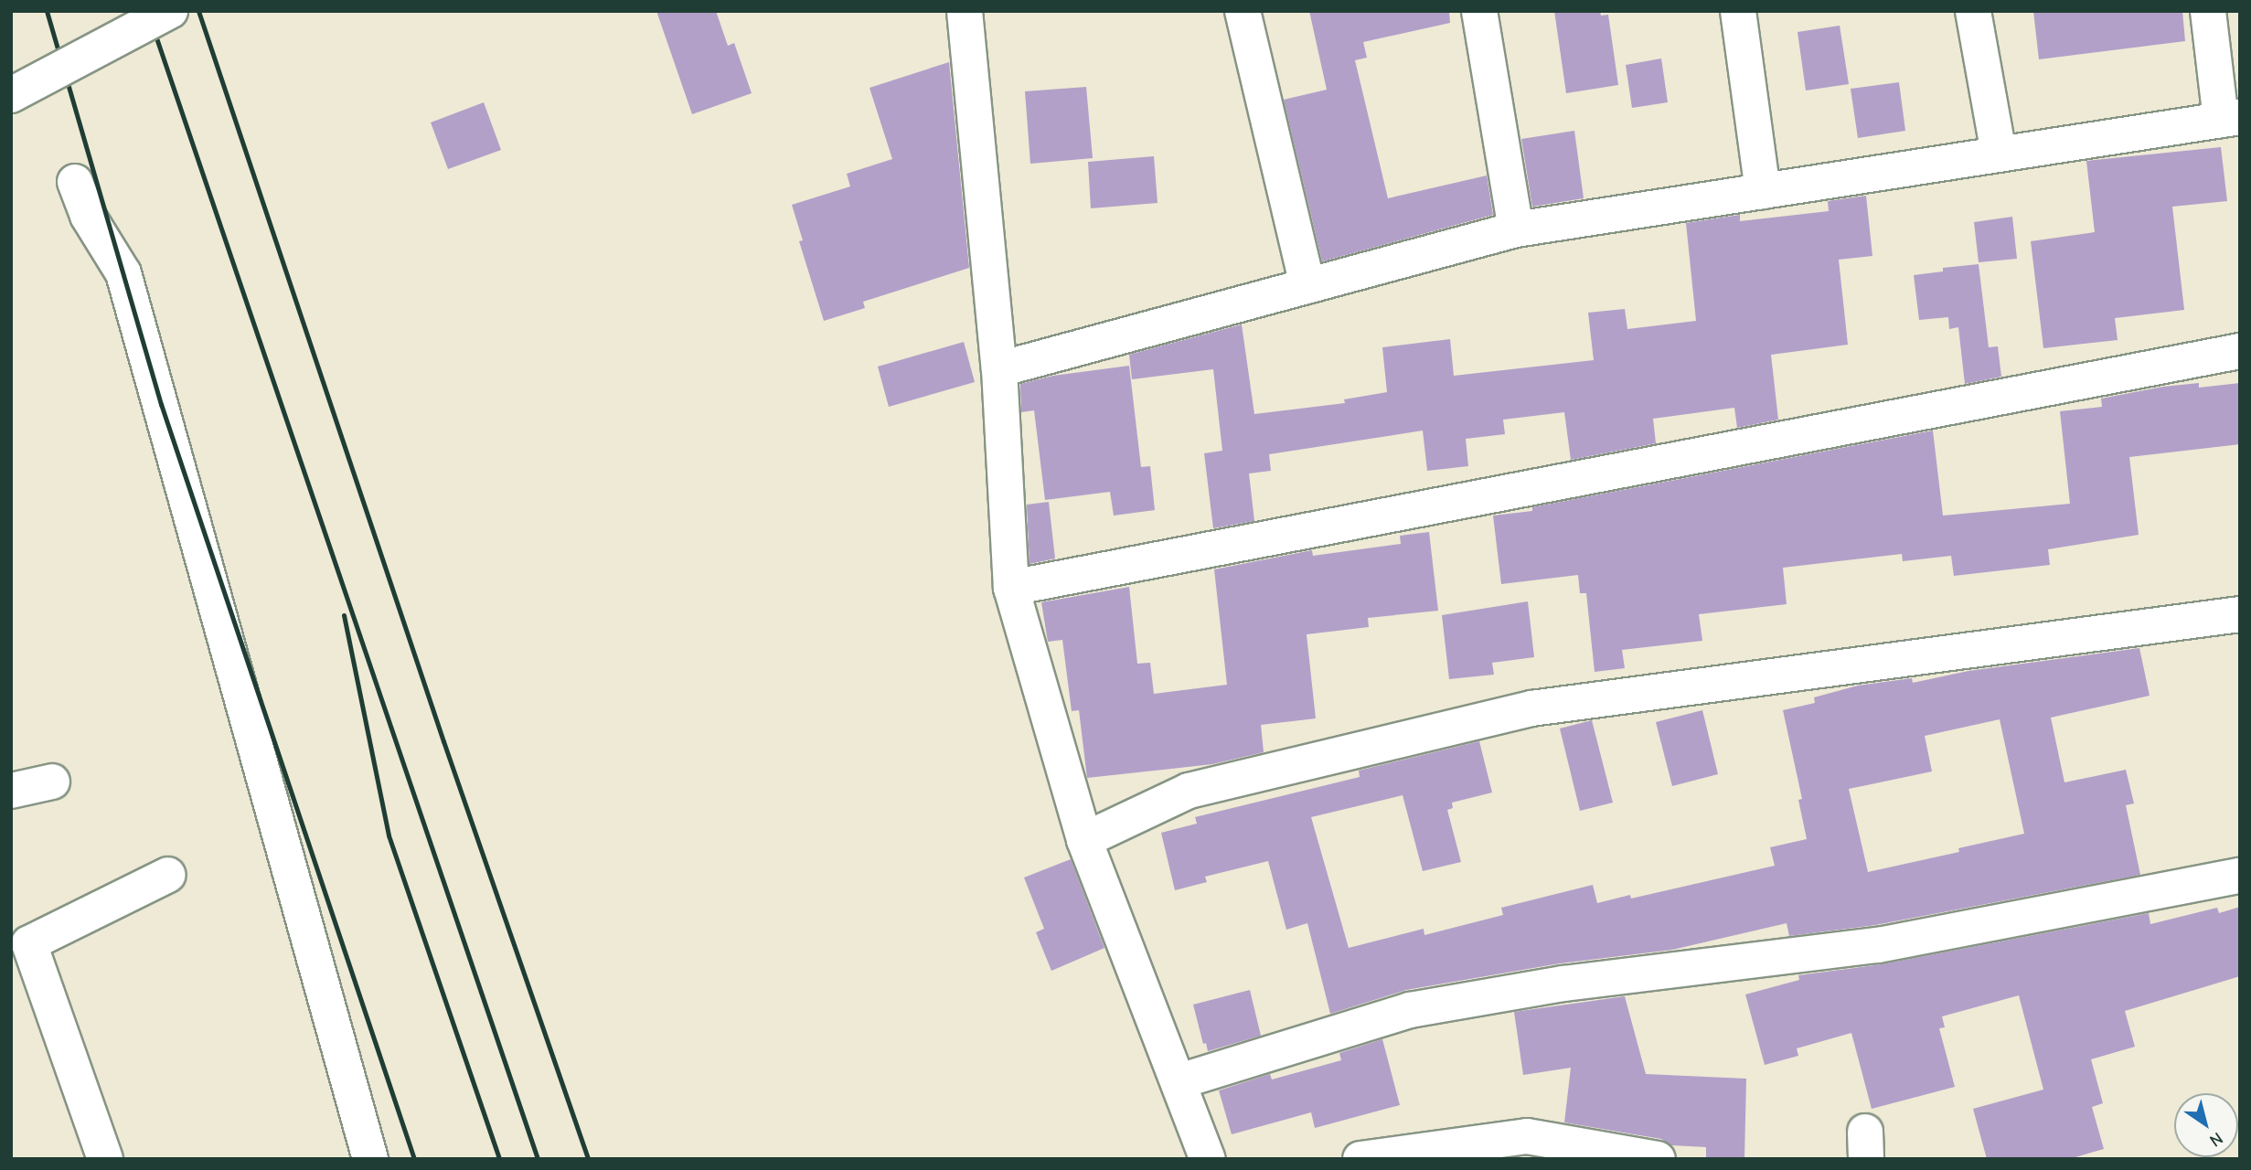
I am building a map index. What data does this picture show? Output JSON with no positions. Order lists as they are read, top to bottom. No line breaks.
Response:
{"north":"bottom right"}
